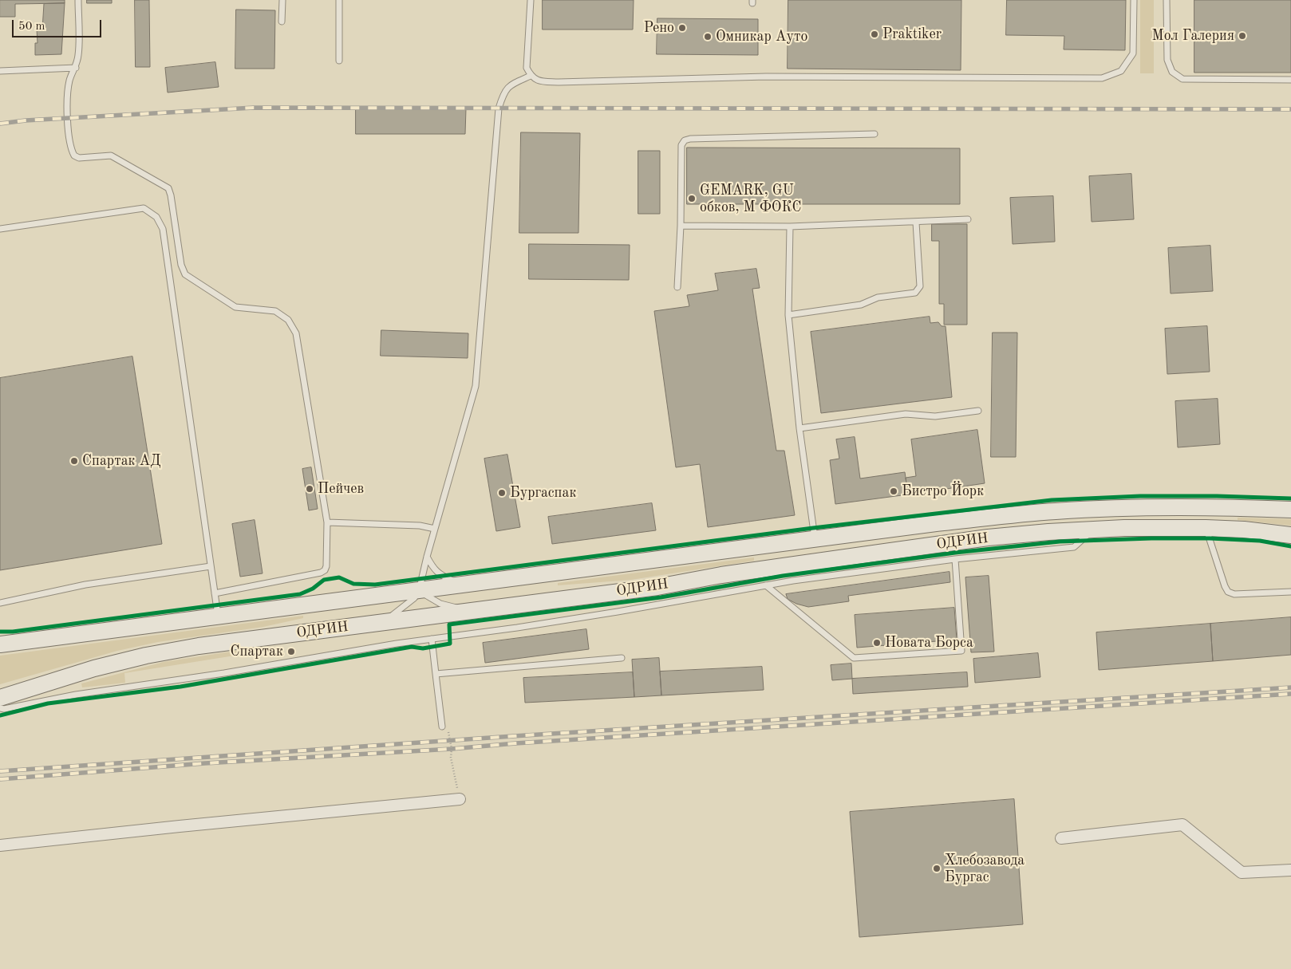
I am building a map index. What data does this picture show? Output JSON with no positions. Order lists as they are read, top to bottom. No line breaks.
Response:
{"streets":{"main road":["ОДРИН"]},"places":["Рено","Praktiker","Мол Галерия","Омникар Ауто","GEMARK, GU обков, М ФОКС","Спартак АД","Пейчев","Бистро Йорк","Бургаспак","Новата Борса","Спартак","Хлебозавода Бургас"],"scale_bar":"50 m"}
